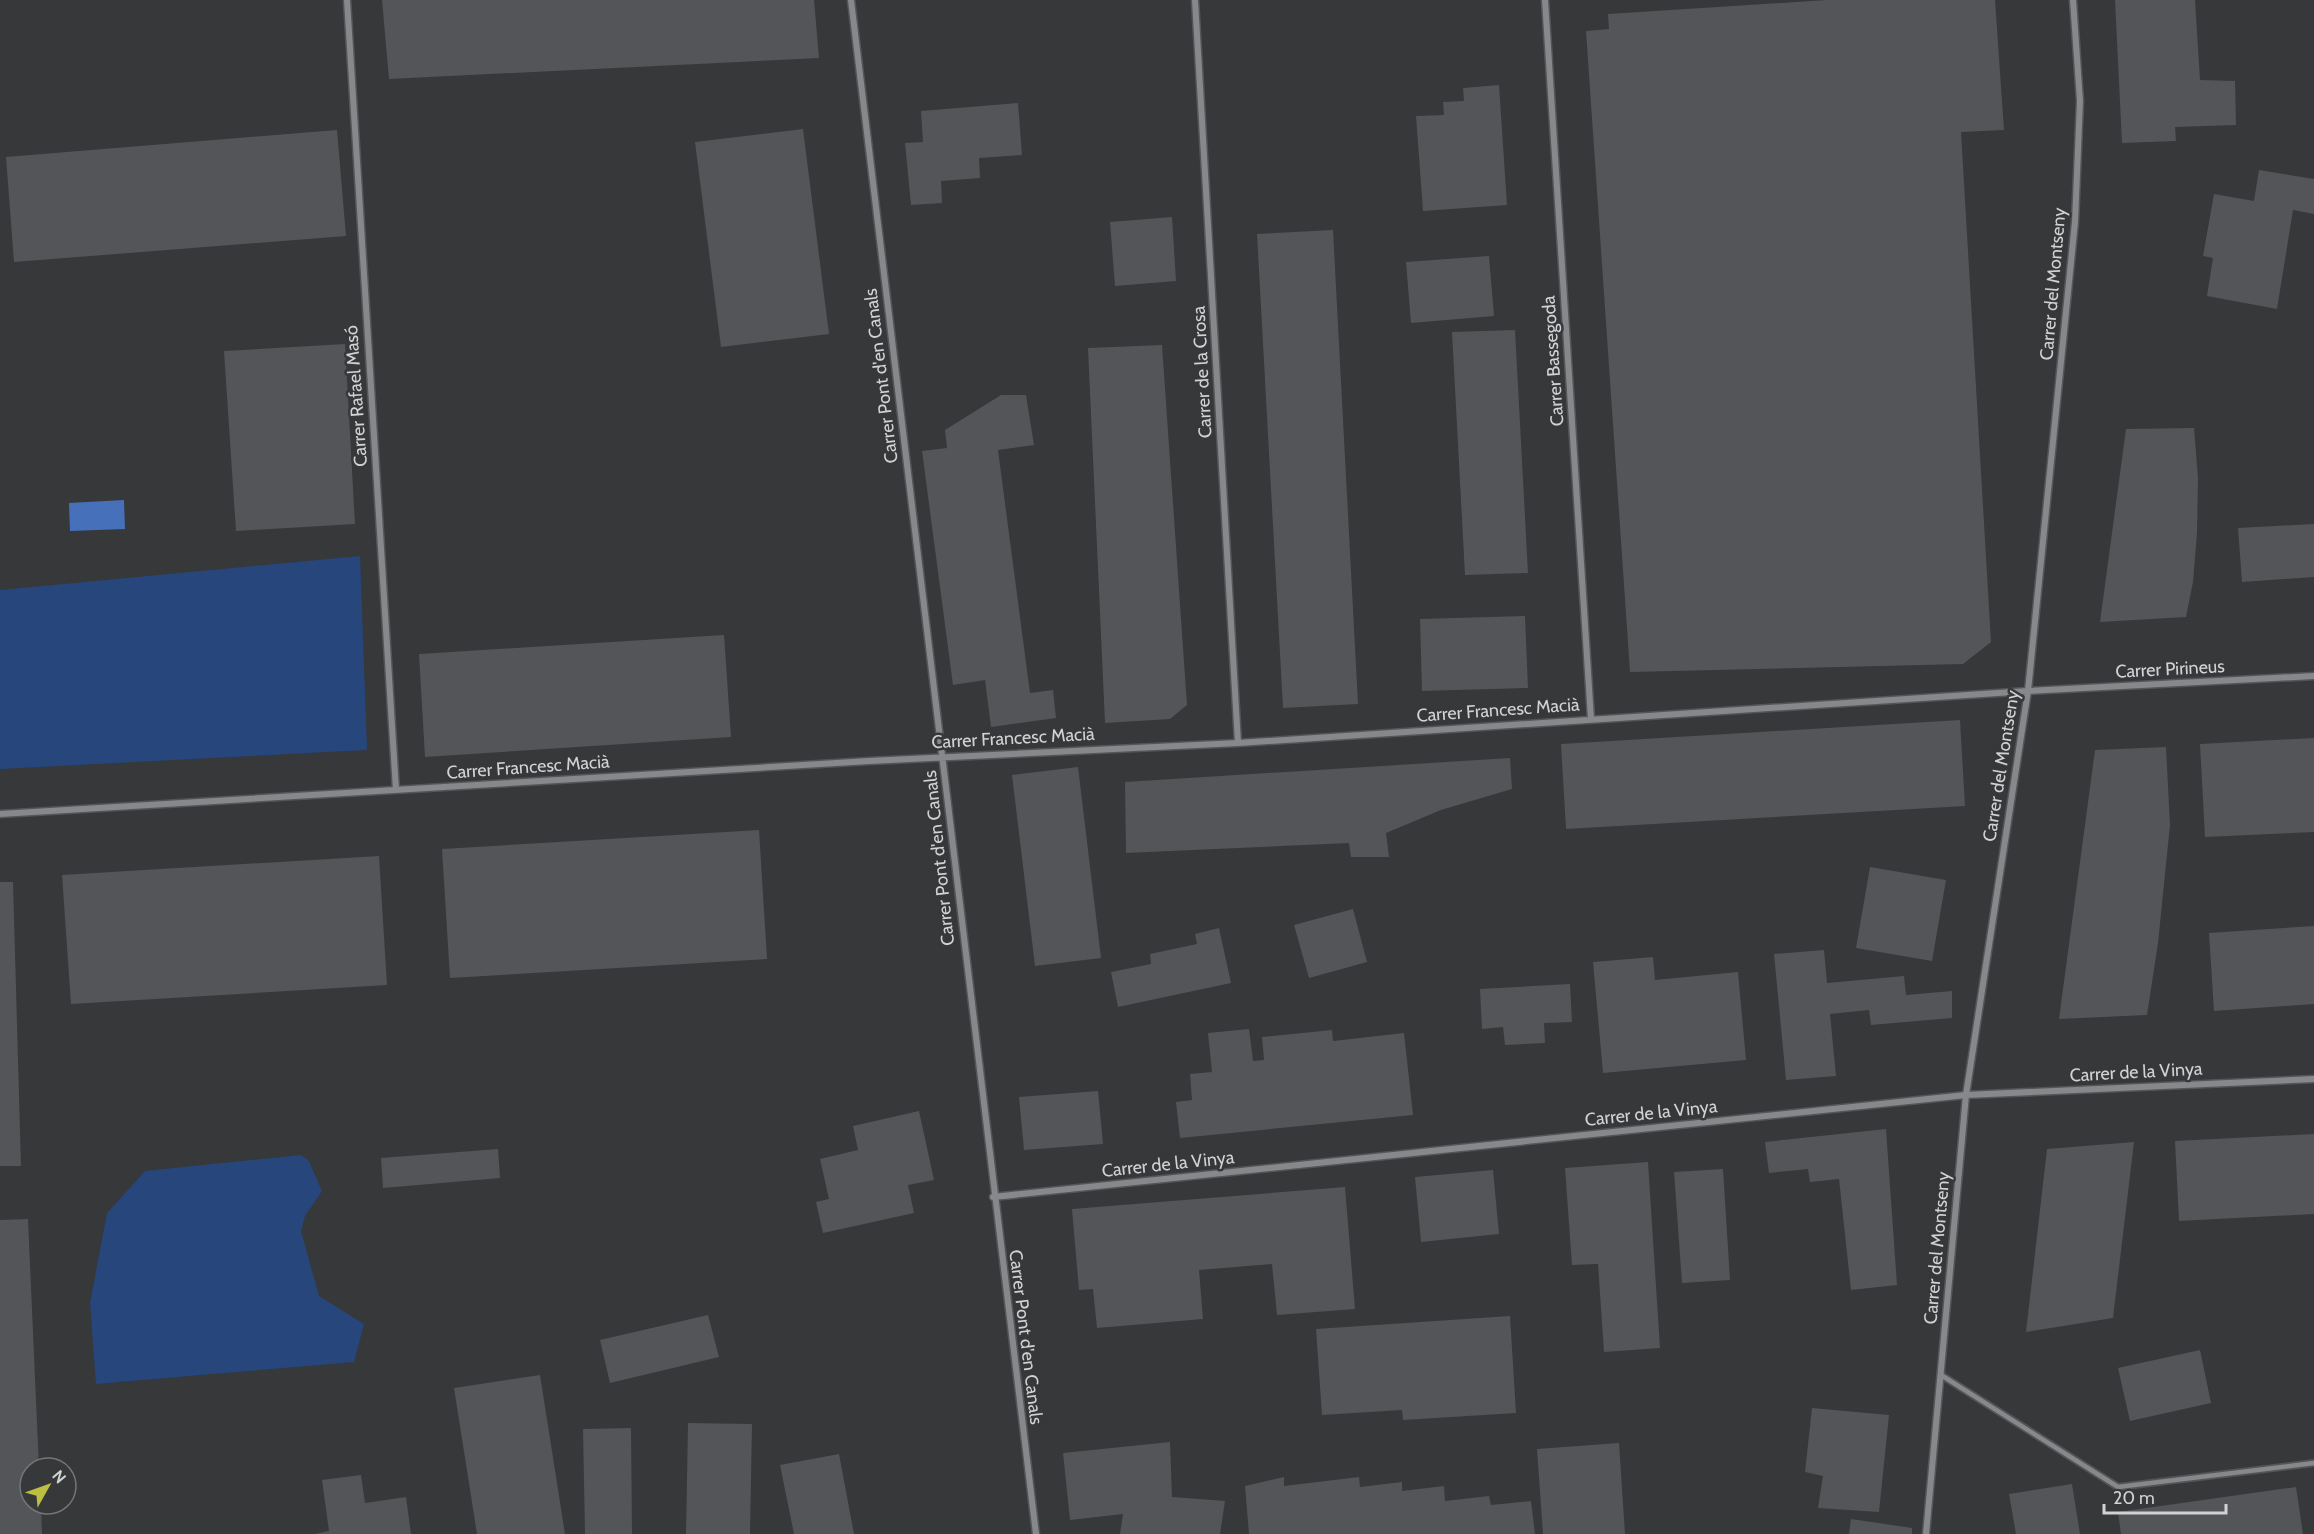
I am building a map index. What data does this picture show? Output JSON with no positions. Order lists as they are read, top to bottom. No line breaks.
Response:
{"streets":{"street":["Carrer del Montseny","Carrer Bassegoda","Carrer de la Crosa","Carrer Pont d'en Canals","Carrer Rafael Masó","Carrer Pirineus","Carrer Francesc Macià","Carrer de la Vinya"]},"crossings":[["Carrer del Montseny","Carrer Pirineus"],["Carrer del Montseny","Carrer Francesc Macià"],["Carrer del Montseny","Carrer de la Vinya"],["Carrer Bassegoda","Carrer Francesc Macià"],["Carrer de la Crosa","Carrer Francesc Macià"],["Carrer Pont d'en Canals","Carrer Francesc Macià"],["Carrer Pont d'en Canals","Carrer de la Vinya"],["Carrer Rafael Masó","Carrer Francesc Macià"],["Carrer Pirineus","Carrer Francesc Macià"]],"scale_bar":"20 m","north":"top right"}
